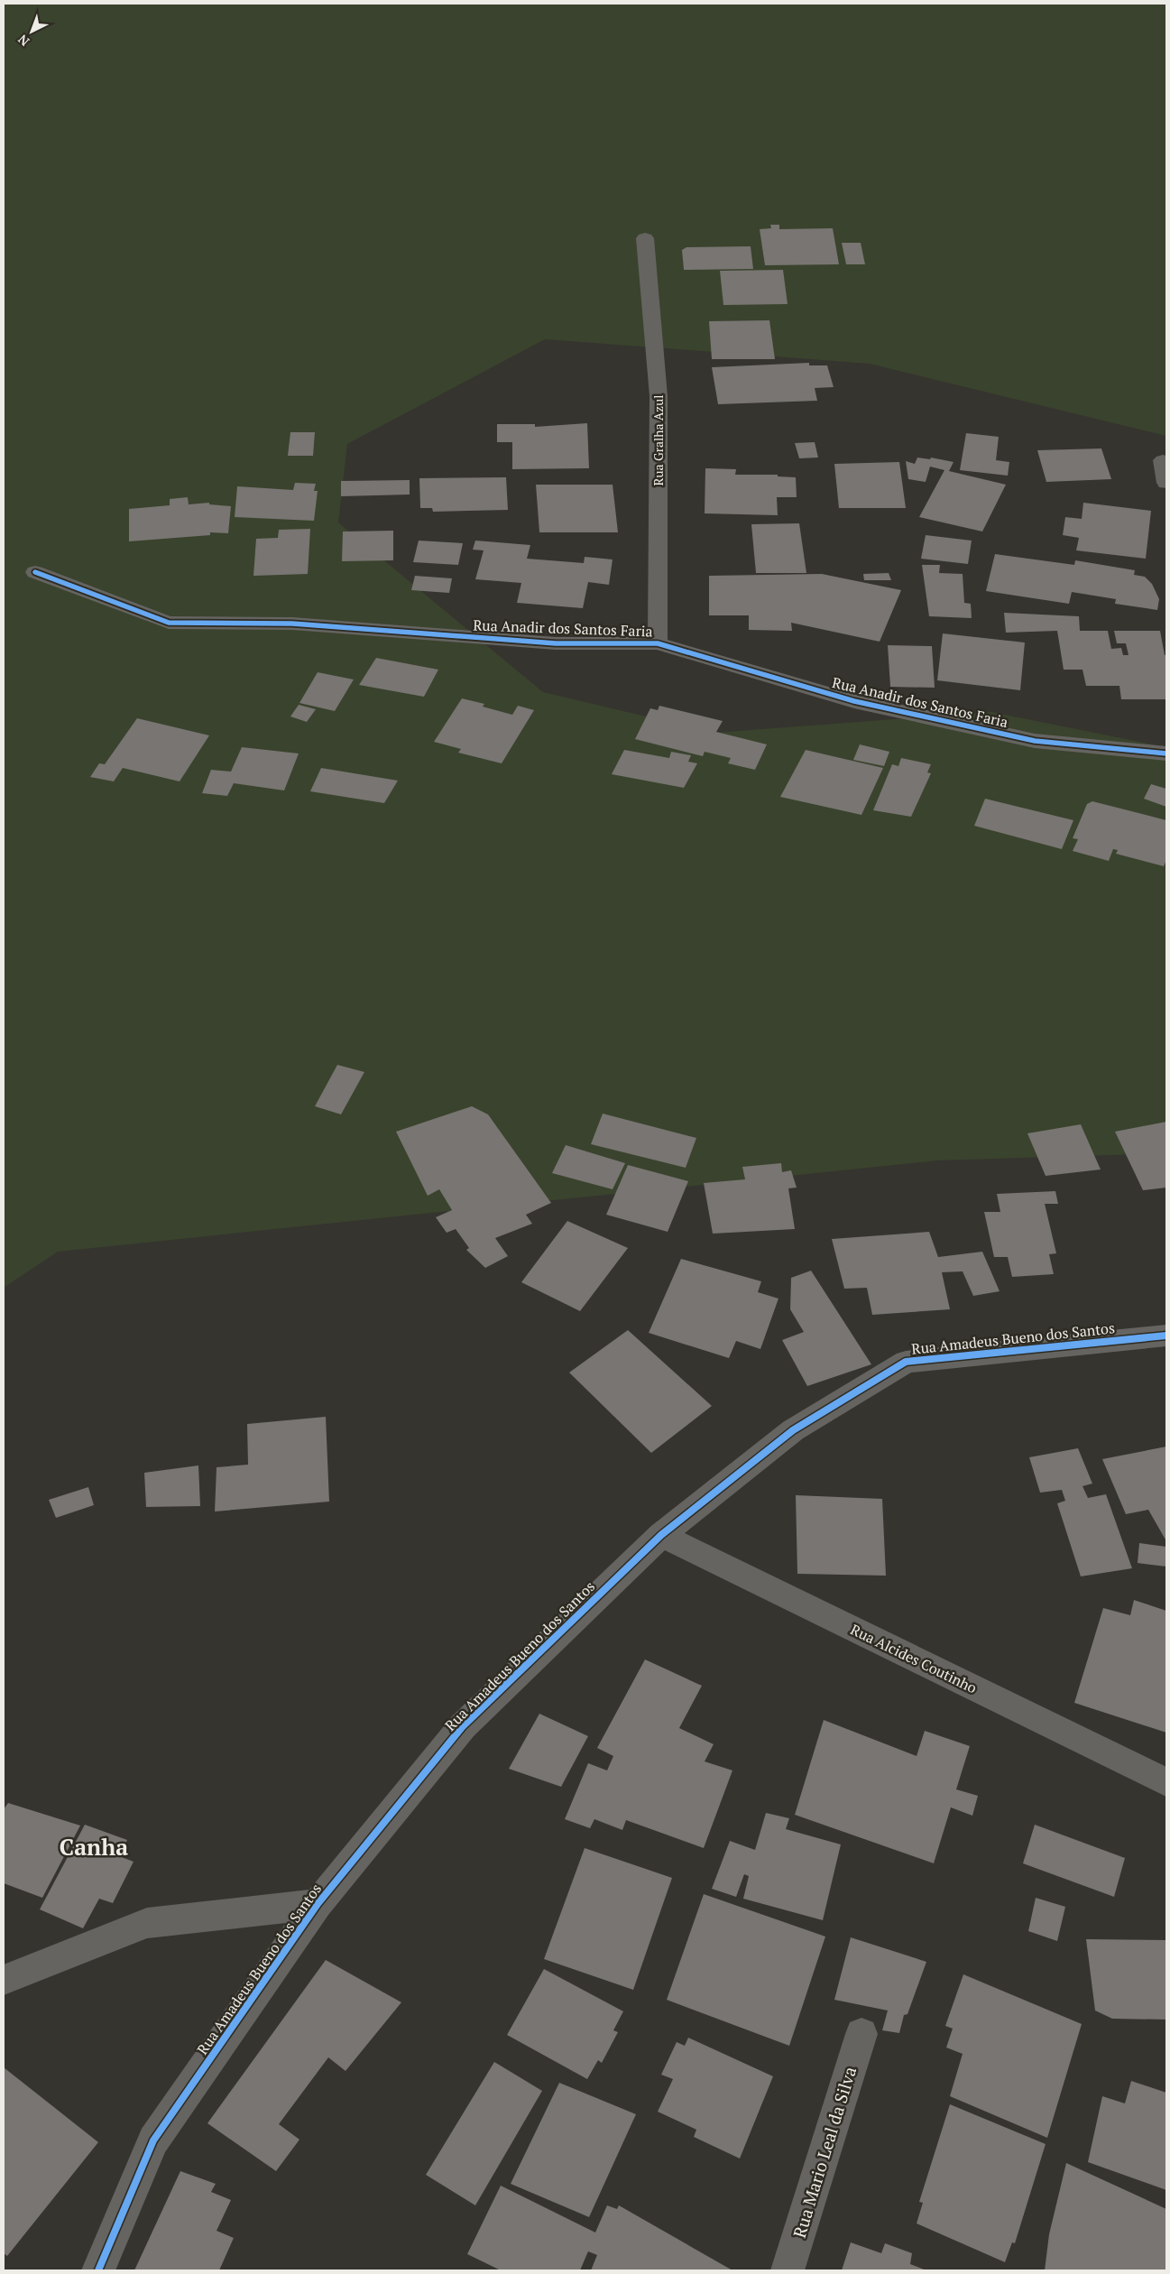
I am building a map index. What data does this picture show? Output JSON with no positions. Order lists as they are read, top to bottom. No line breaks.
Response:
{"streets":{"street":["Rua Gralha Azul","Rua Anadir dos Santos Faria","Rua Amadeus Bueno dos Santos","Rua Alcides Coutinho","Rua Mario Leal da Silva"]},"crossings":[["Rua Gralha Azul","Rua Anadir dos Santos Faria"],["Rua Amadeus Bueno dos Santos","Rua Alcides Coutinho"]],"districts":["Canha"],"north":"bottom left"}
